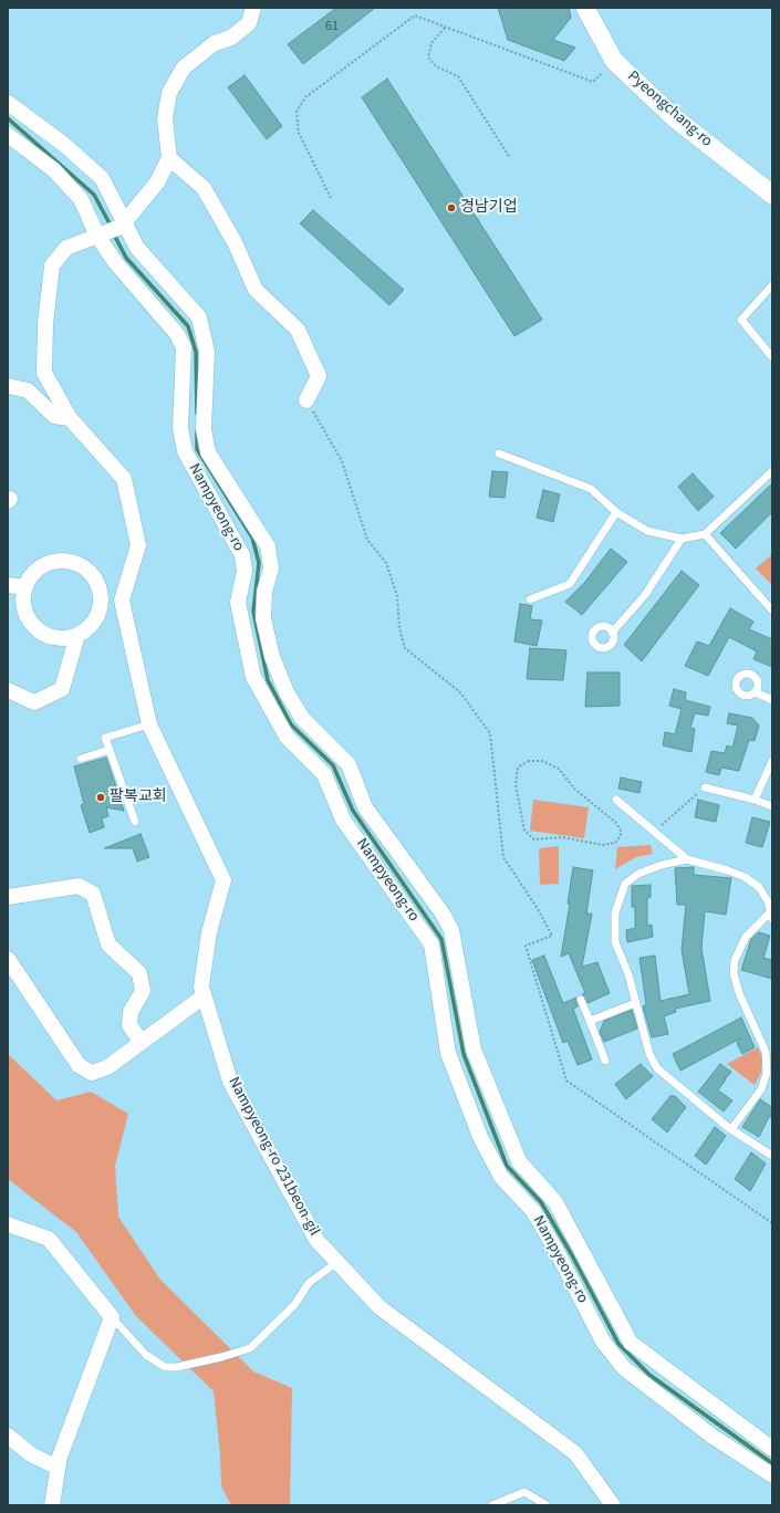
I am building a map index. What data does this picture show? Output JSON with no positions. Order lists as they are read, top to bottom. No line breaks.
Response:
{"streets":{"street":["Pyeongchang-ro","Nampyeong-ro","Nampyeong-ro 231beon-gil"]},"crossings":[["Nampyeong-ro","Nampyeong-ro 231beon-gil"]],"places":["경남기업","팔복교회"],"house_numbers":["61"]}
